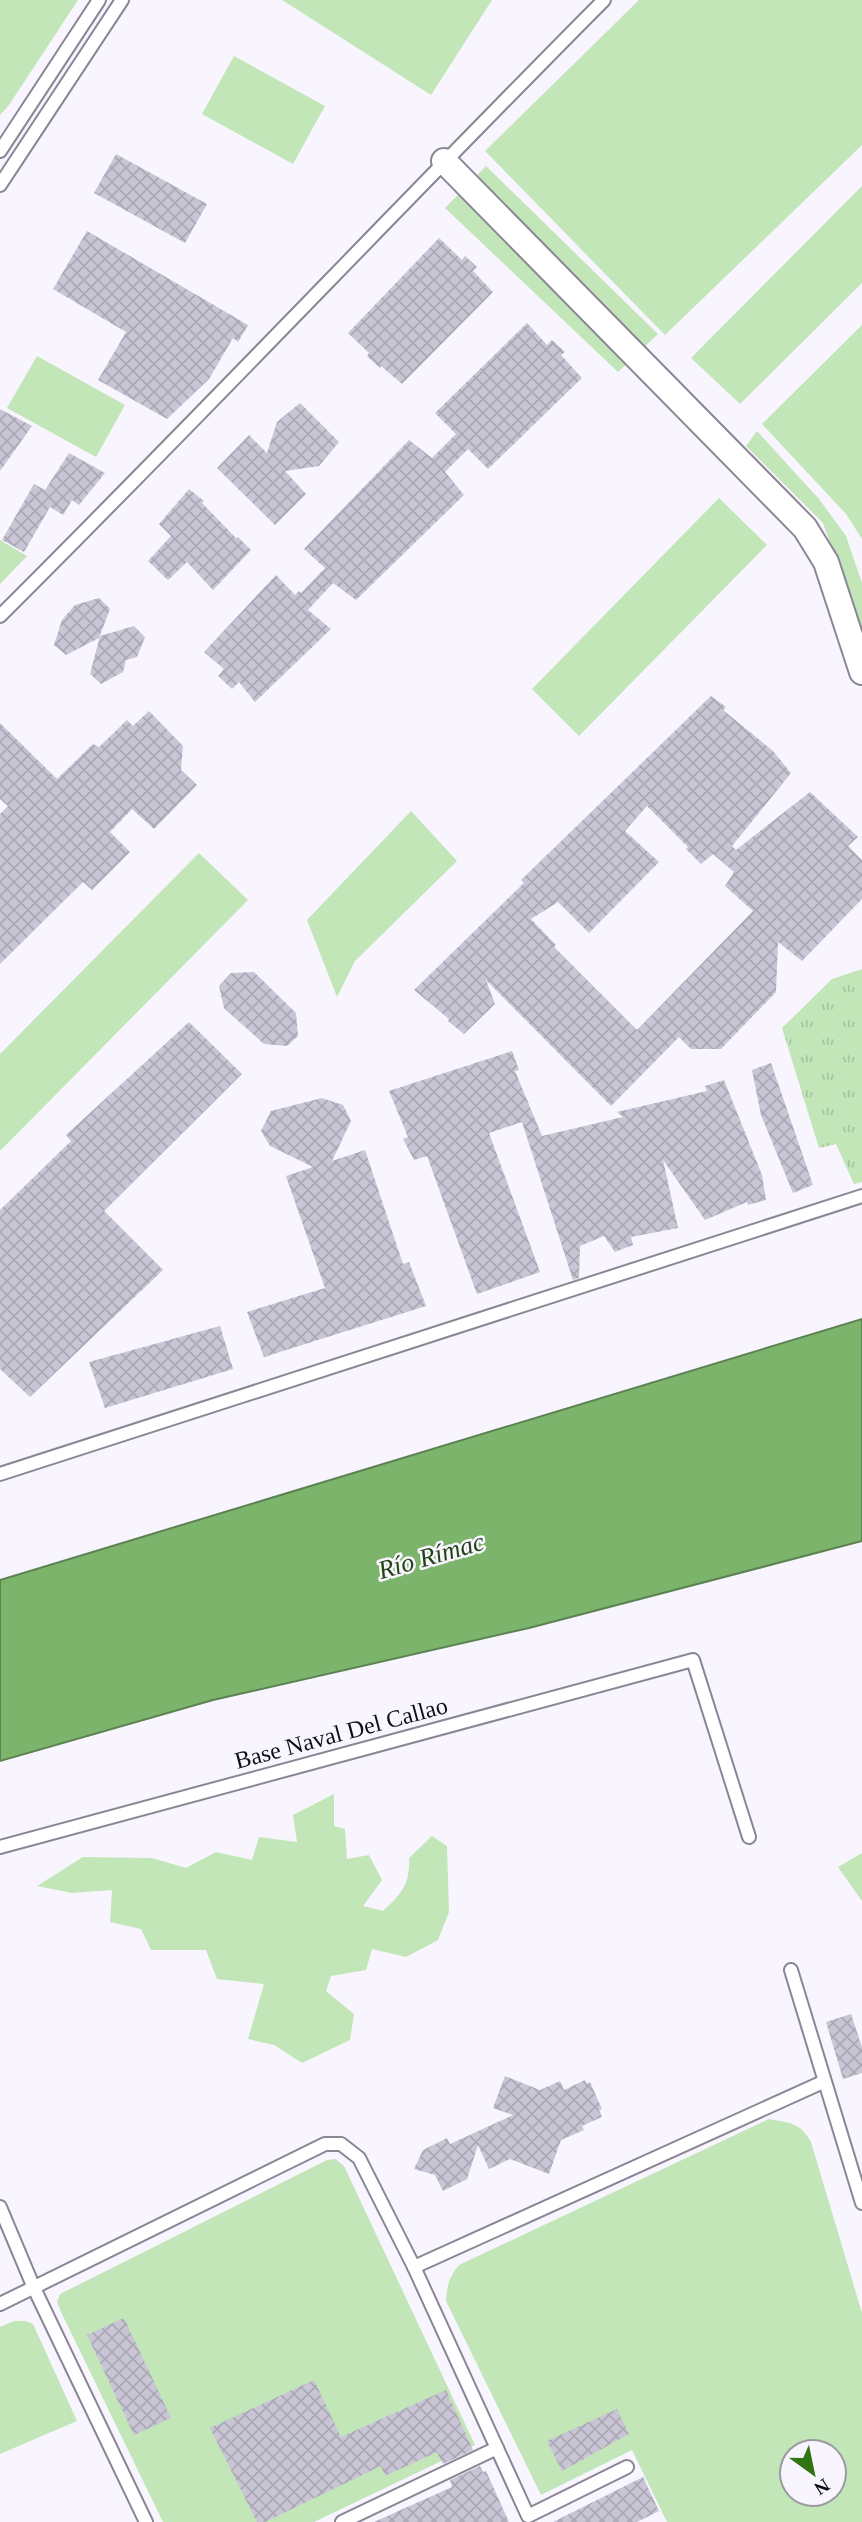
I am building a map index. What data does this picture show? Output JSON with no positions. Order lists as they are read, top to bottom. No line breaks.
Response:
{"streets":{"lane":["Base Naval Del Callao"]},"water":["Río Rímac"],"north":"bottom right"}
